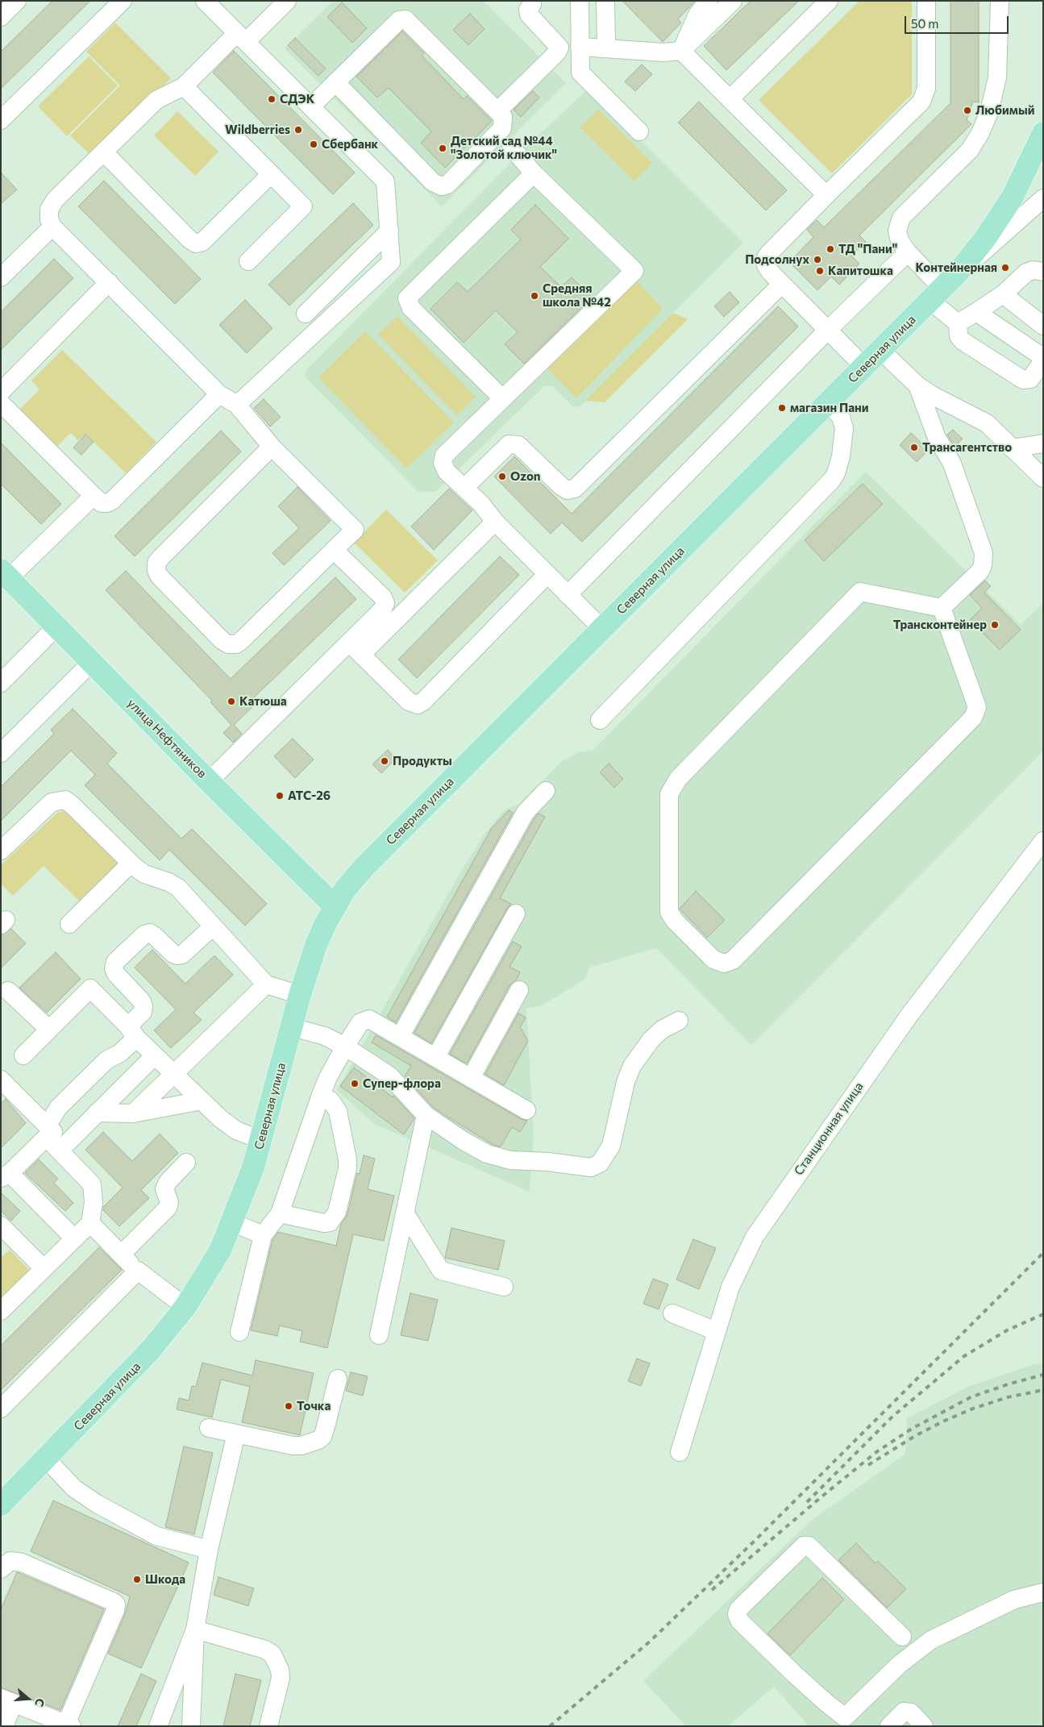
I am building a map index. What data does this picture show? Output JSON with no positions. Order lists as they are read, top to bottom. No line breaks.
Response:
{"streets":{"main road":["Северная улица","улица Нефтяников"],"street":["Станционная улица"]},"crossings":[["Северная улица","улица Нефтяников"]],"places":["СДЭК","Любимый","Wildberries","Сбербанк","Детский сад №44 \"Золотой ключик\"","ТД \"Пани\"","Подсолнух","Контейнерная","Капитошка","Средняя школа №42","магазин Пани","Трансагентство","Ozon","Трансконтейнер","Катюша","Продукты","АТС-26","Супер-флора","Точка","Шкода"],"scale_bar":"50 m","north":"right"}
